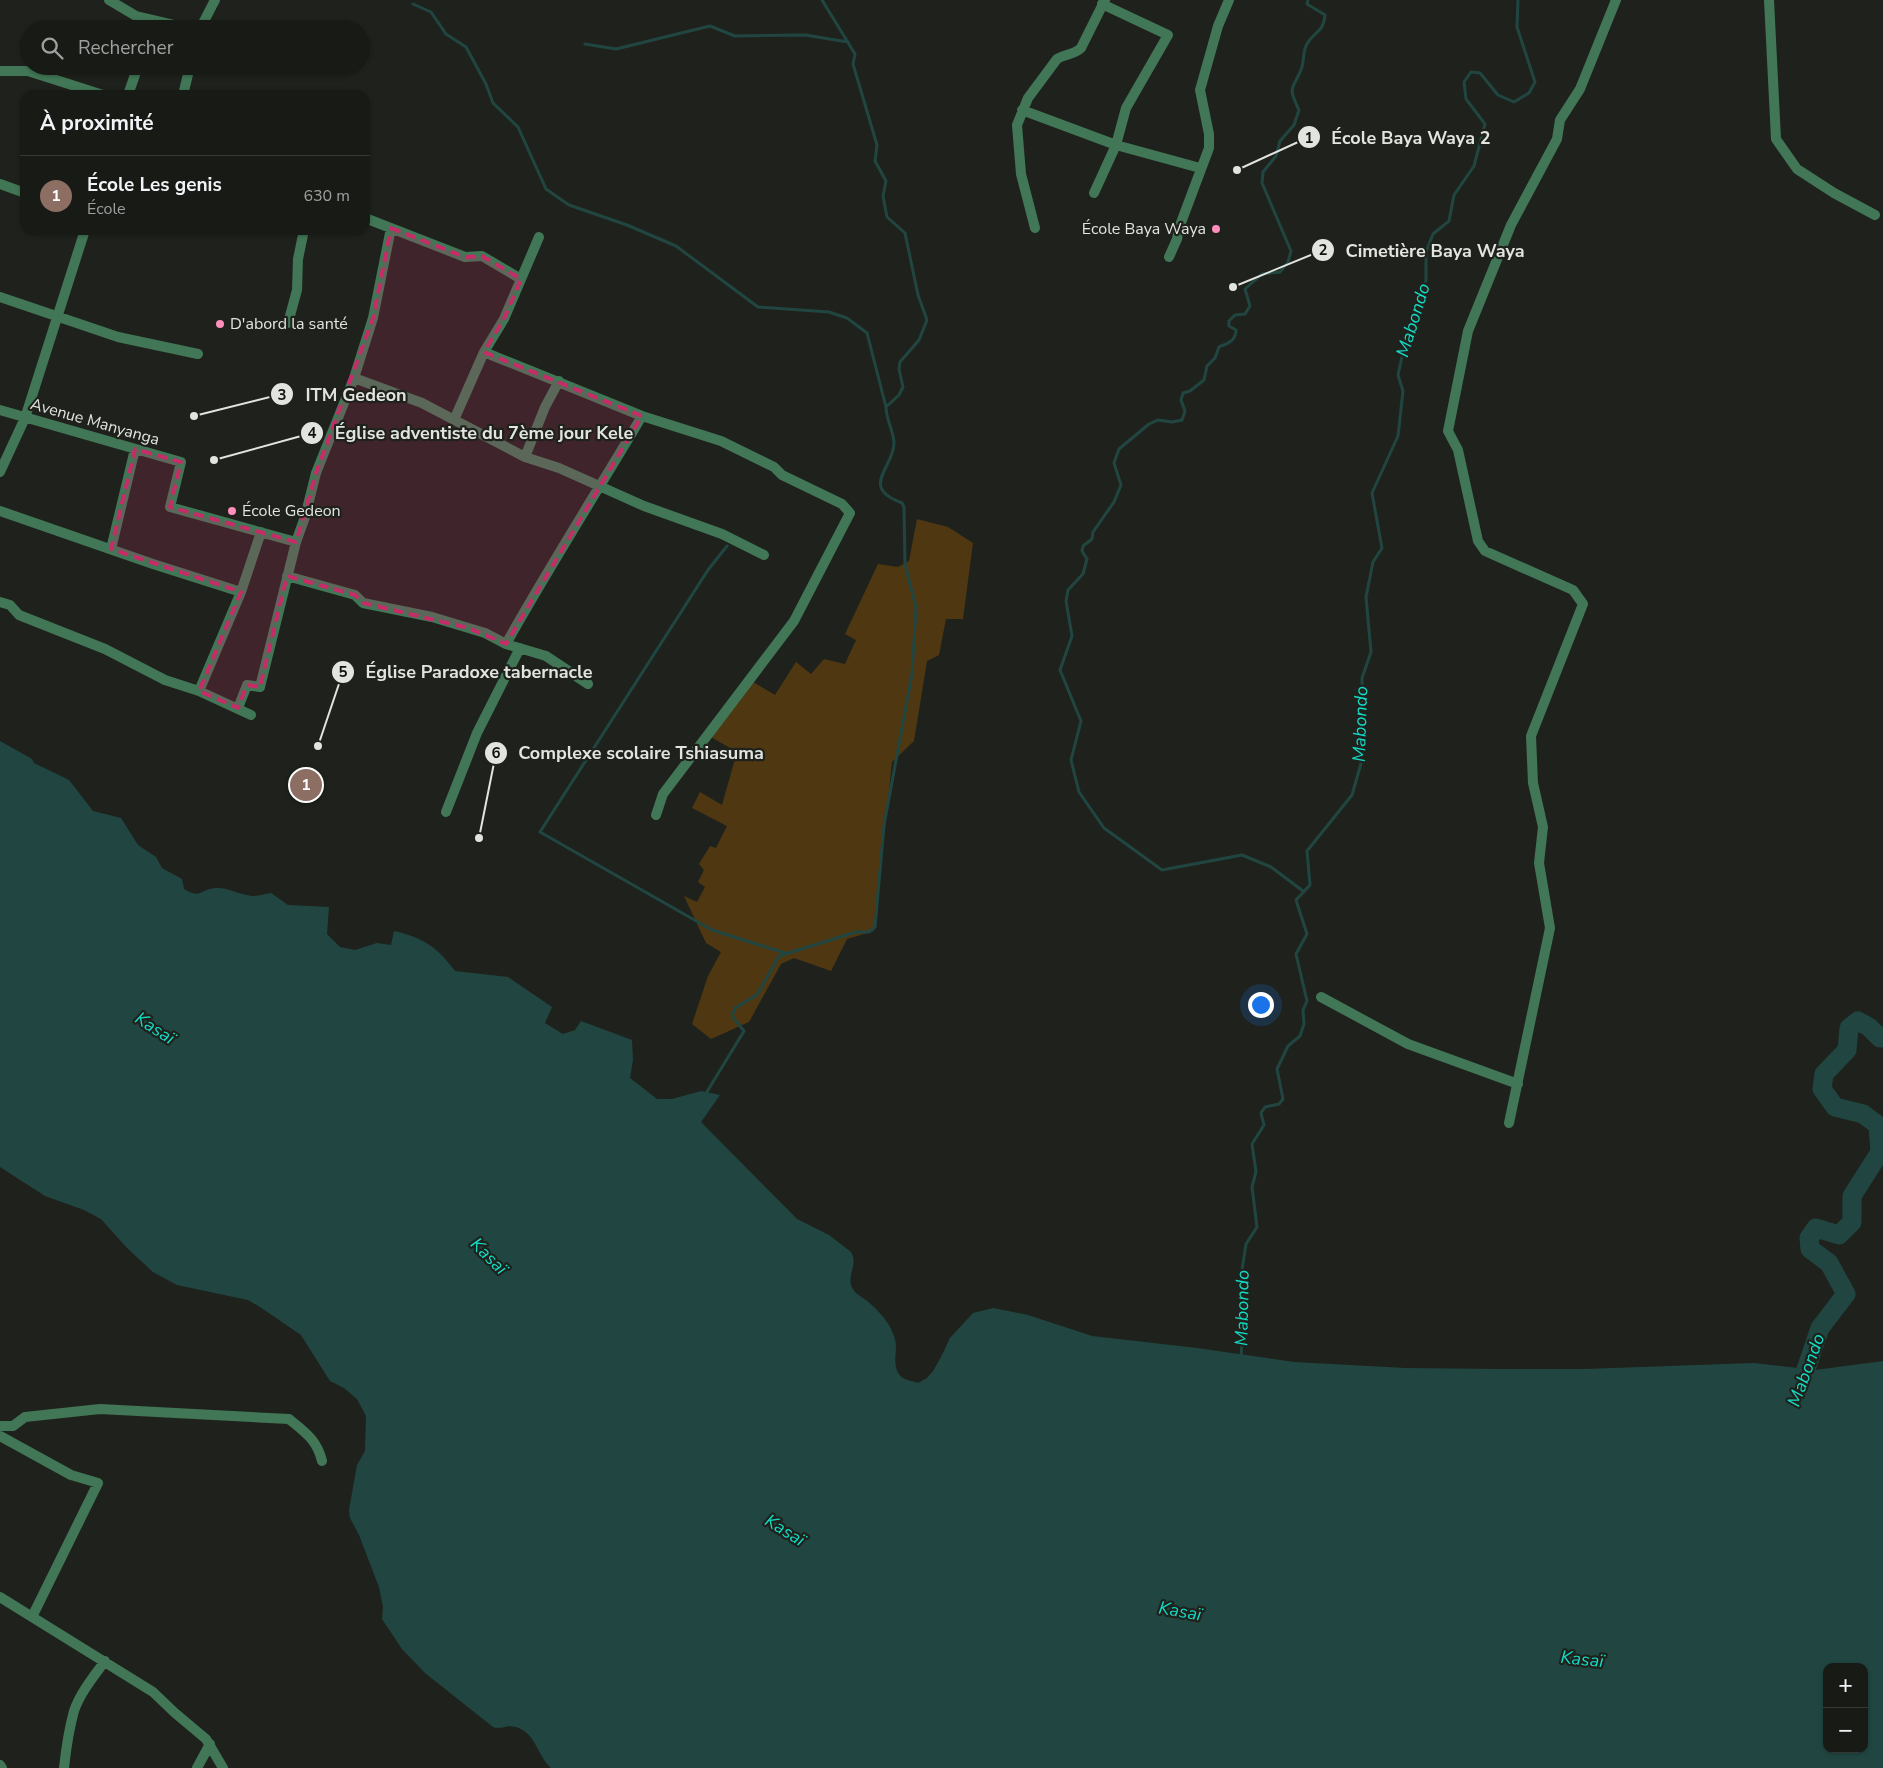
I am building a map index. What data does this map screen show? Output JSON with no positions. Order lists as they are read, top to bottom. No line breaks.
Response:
{"streets":{"street":["Avenue Manyanga"]},"water":["Mabondo","Kasaï"],"places":["École Baya Waya 2","École Baya Waya","Cimetière Baya Waya","D'abord la santé","ITM Gedeon","Église adventiste du 7ème jour Kele","École Gedeon","Église Paradoxe tabernacle","Complexe scolaire Tshiasuma"],"page":{"search":"Rechercher","heading":"À proximité","list":[{"mark":"1","name":"École Les genis","note":"École","value":"630 m"}],"pins":"1","map_buttons":["+","−"]}}
